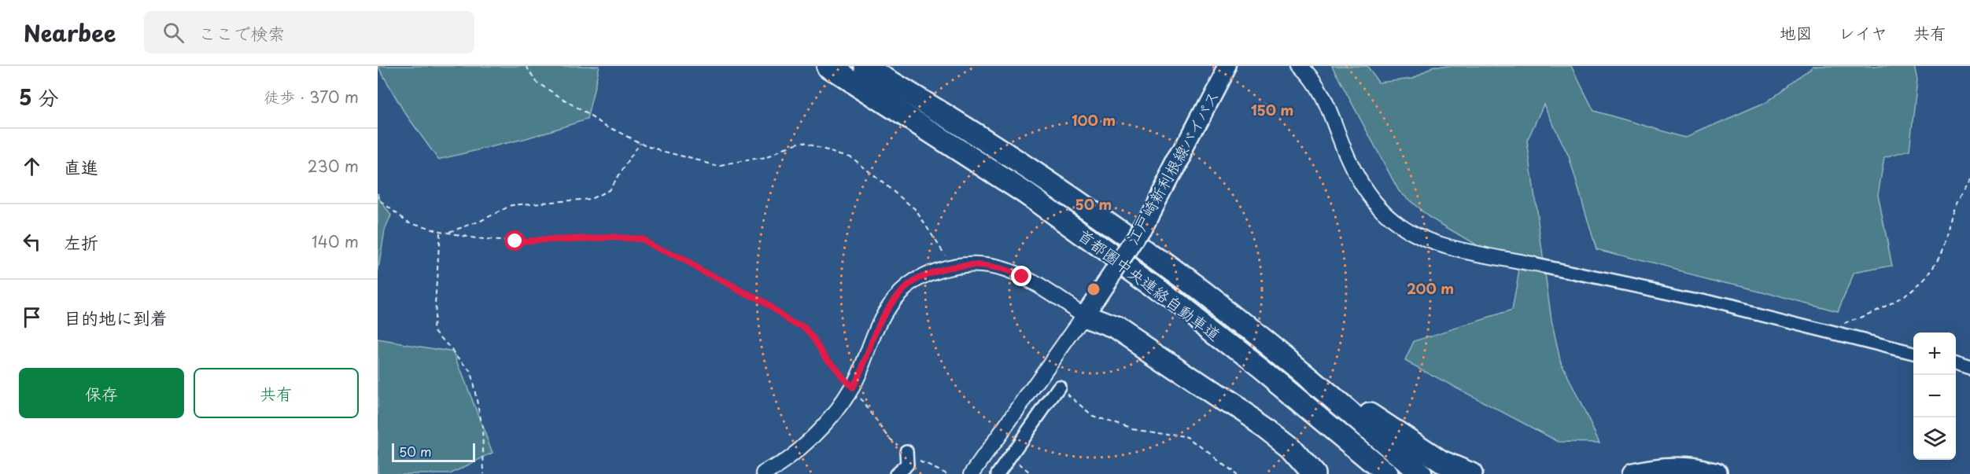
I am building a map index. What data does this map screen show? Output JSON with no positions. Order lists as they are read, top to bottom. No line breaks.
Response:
{"streets":{"highway":["首都圏中央連絡自動車道"],"main road":["江戸崎新利根線バイパス"]},"scale_bar":"50 m","page":{"header":"Nearbee","search":"ここで検索","nav":["地図","レイヤ","共有"],"heading":["5 分","徒歩 · 370 m"],"list":[["直進","230 m"],["左折","140 m"],"目的地に到着"],"map_buttons":["+","−"],"buttons":["保存","共有"],"scale":"50 m"},"rings":["150 m","100 m","50 m","200 m"]}
